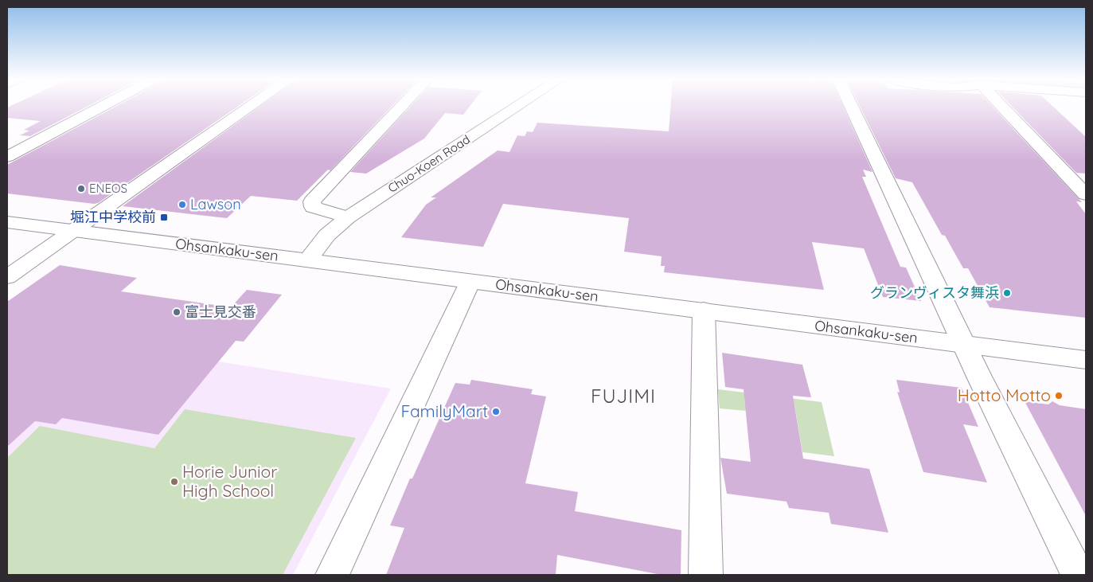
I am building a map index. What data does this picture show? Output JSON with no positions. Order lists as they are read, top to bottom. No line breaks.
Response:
{"streets":{"street":["Chuo-Koen Road","Ohsankaku-sen"]},"crossings":[["Chuo-Koen Road","Ohsankaku-sen"]],"districts":["FUJIMI"],"places":{"other":["ENEOS","Lawson","グランヴィスタ舞浜","富士見交番","Hotto Motto","FamilyMart","Horie Junior High School"],"transit":["堀江中学校前"]}}
